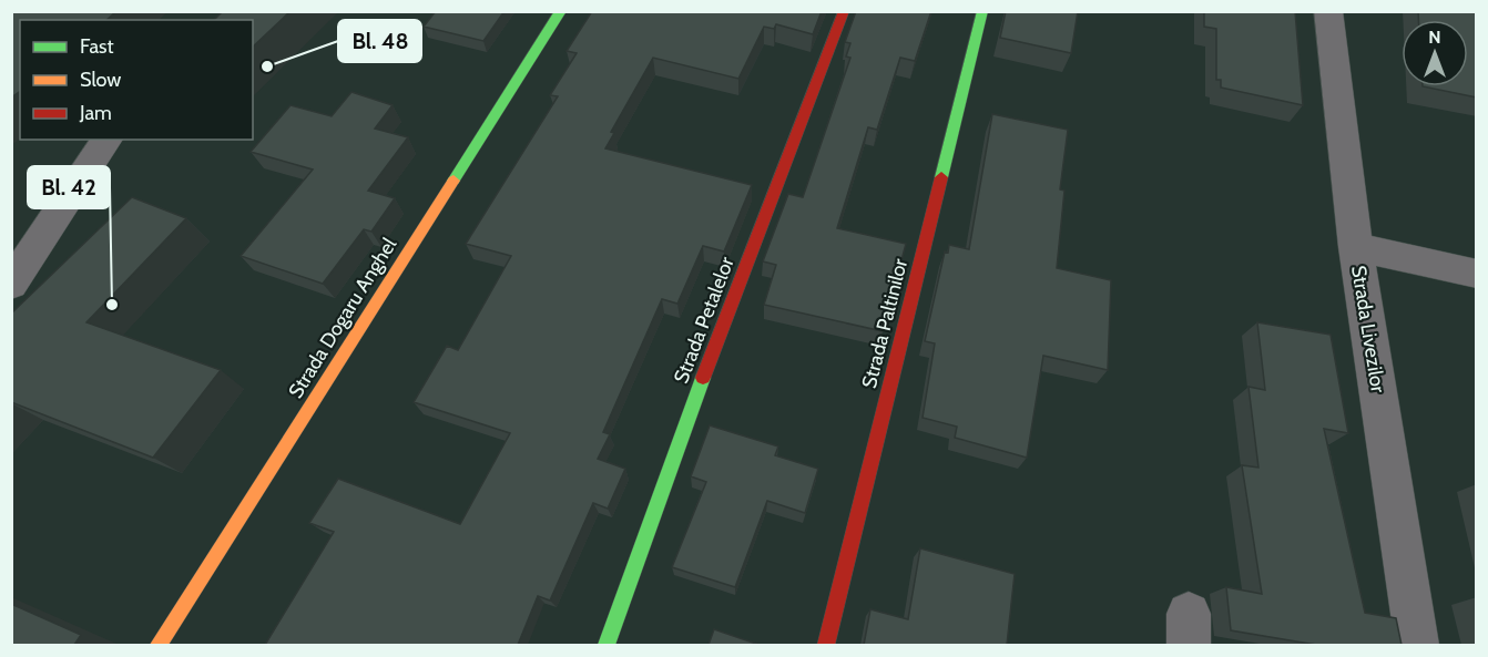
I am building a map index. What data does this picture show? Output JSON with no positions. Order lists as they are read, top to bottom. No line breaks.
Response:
{"streets":{"street":["Strada Dogaru Anghel","Strada Petalelor","Strada Paltinilor","Strada Livezilor"]},"places":["Bl. 48","Bl. 42"],"legend":["Fast","Slow","Jam"],"north":"top"}
